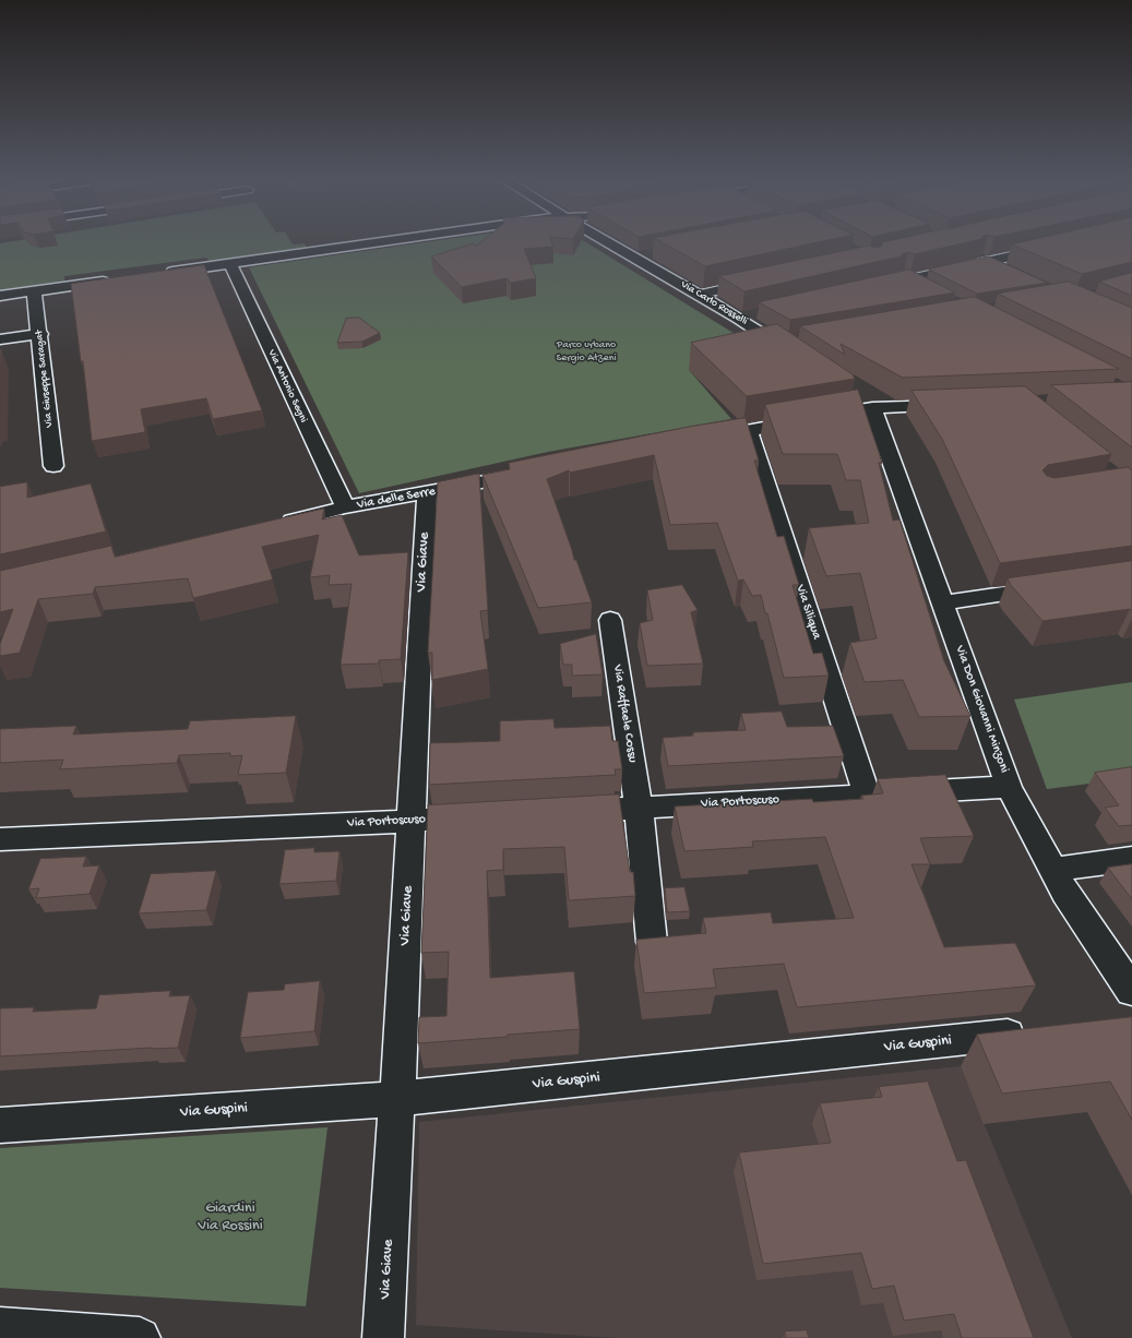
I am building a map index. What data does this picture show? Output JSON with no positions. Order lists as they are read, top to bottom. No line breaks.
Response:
{"streets":{"street":["Via Carlo Rosselli","Via Giuseppe Saragat","Via Antonio Segni","Via delle Serre","Via Giave","Via Siliqua","Via Don Giovanni Minzoni","Via Raffaele Cossu","Via Portoscuso","Via Guspini"]},"crossings":[["Via Antonio Segni","Via delle Serre"],["Via delle Serre","Via Giave"],["Via Giave","Via Portoscuso"],["Via Giave","Via Guspini"],["Via Siliqua","Via Portoscuso"],["Via Don Giovanni Minzoni","Via Portoscuso"],["Via Raffaele Cossu","Via Portoscuso"]],"parks":["Parco urbano Sergio Atzeni","Giardini Via Rossini"]}
